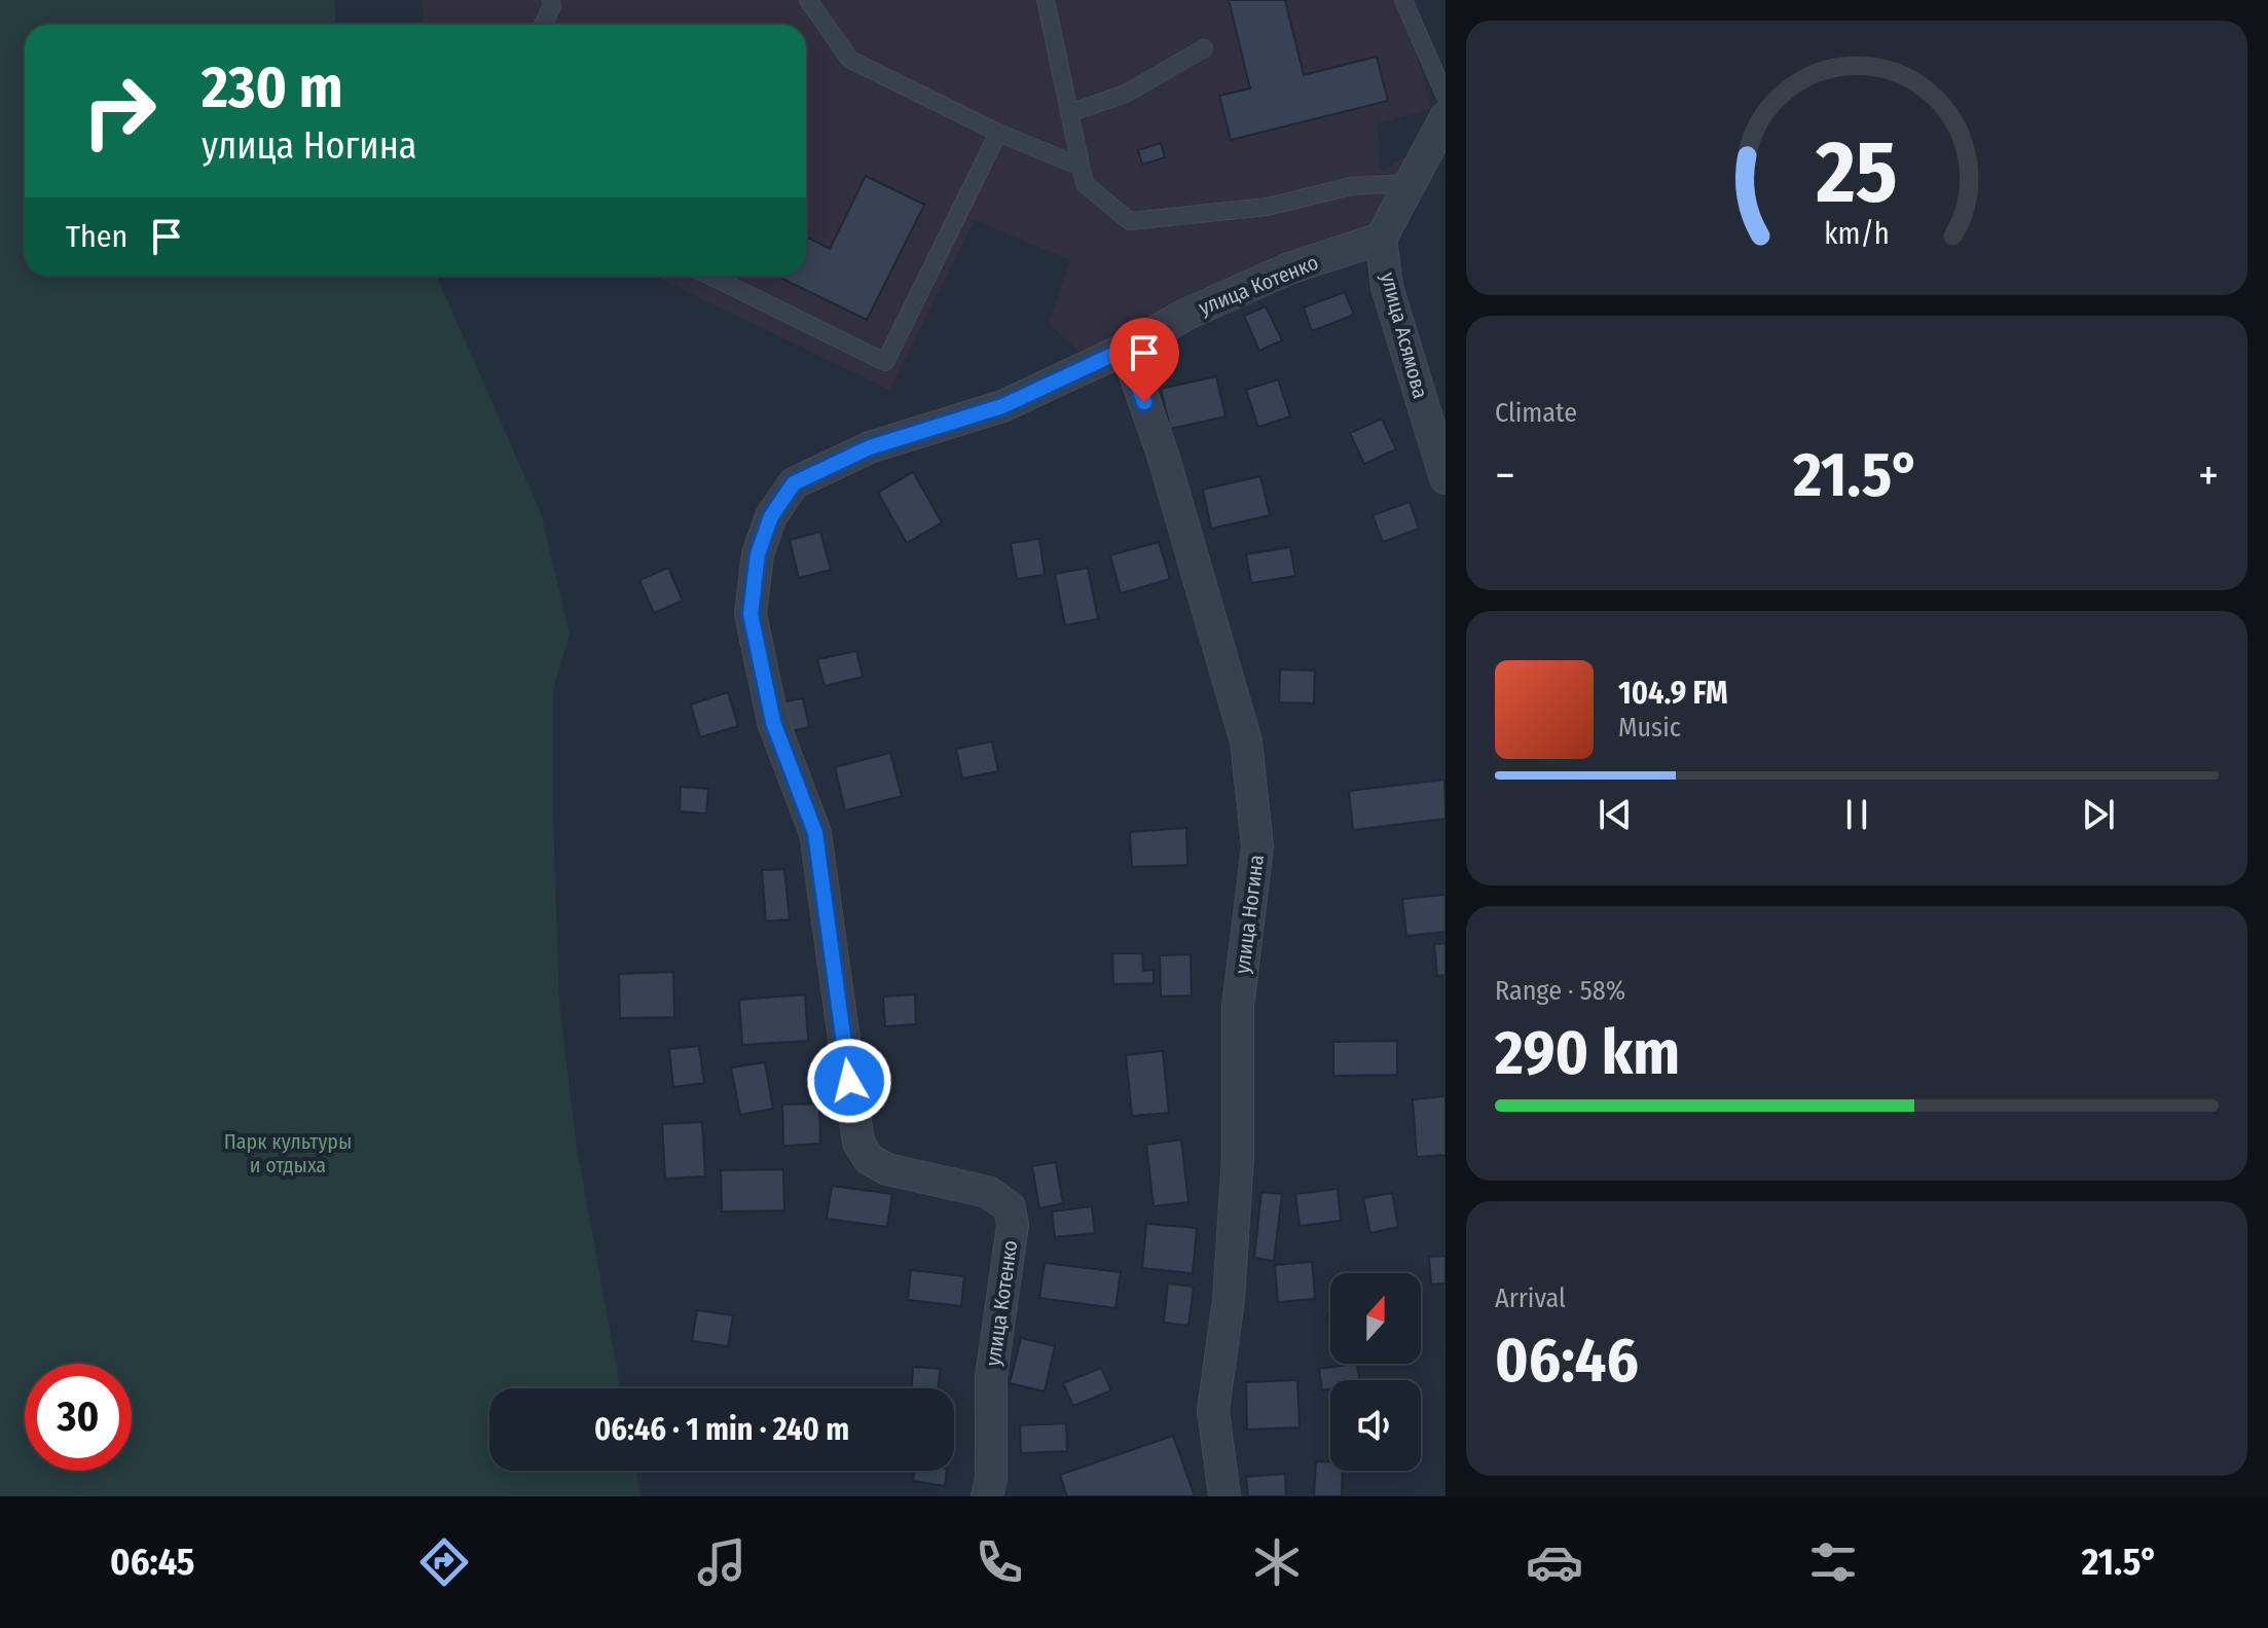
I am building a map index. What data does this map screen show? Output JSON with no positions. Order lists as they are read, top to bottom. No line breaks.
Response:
{"streets":{"street":["улица Котенко","улица Асямова","улица Ногина"]},"crossings":[["улица Котенко","улица Асямова"],["улица Котенко","улица Ногина"]],"parks":["Парк культуры и отдыха"],"north":"top","page":{"turn":["230 m","улица Ногина"],"then":"Then","tile":["Climate",["Range · 58%","290 km"],["Arrival","06:46"]],"heat":["−","21.5°","+"],"song":["104.9 FM","Music"],"limit":"30","trip":"06:46 · 1 min · 240 m","tabs":["06:45","21.5°"],"gauge":["25","km/h"]}}
